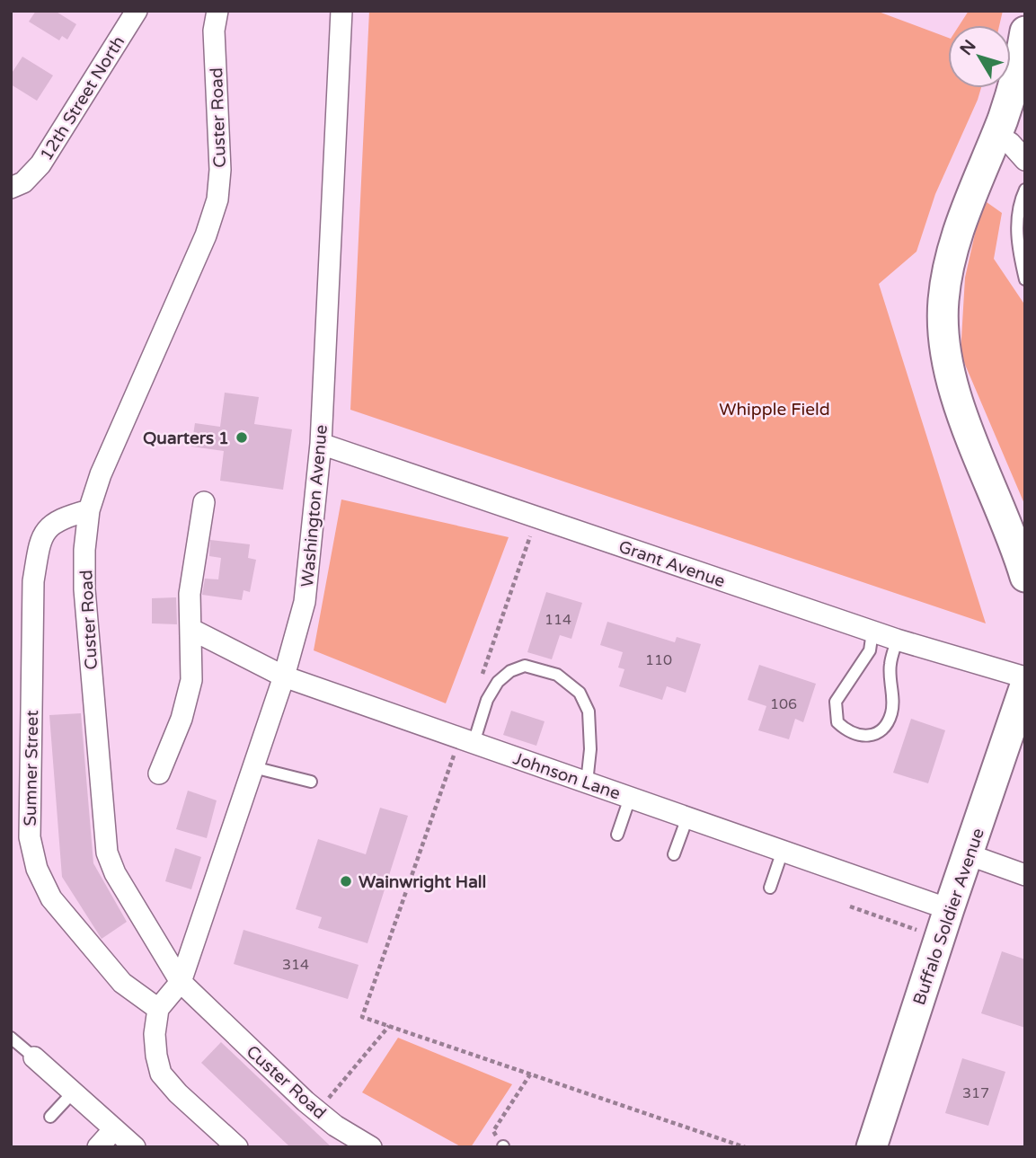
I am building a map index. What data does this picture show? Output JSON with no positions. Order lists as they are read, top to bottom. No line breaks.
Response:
{"streets":{"street":["12th Street North","Custer Road","Washington Avenue","Grant Avenue","Sumner Street","Johnson Lane","Buffalo Soldier Avenue"]},"crossings":[["Custer Road","Washington Avenue"],["Custer Road","Sumner Street"],["Washington Avenue","Grant Avenue"],["Washington Avenue","Johnson Lane"],["Johnson Lane","Buffalo Soldier Avenue"]],"parks":["Whipple Field"],"places":["Quarters 1","Wainwright Hall"],"house_numbers":["114","110","106","314","317"],"north":"top left"}
